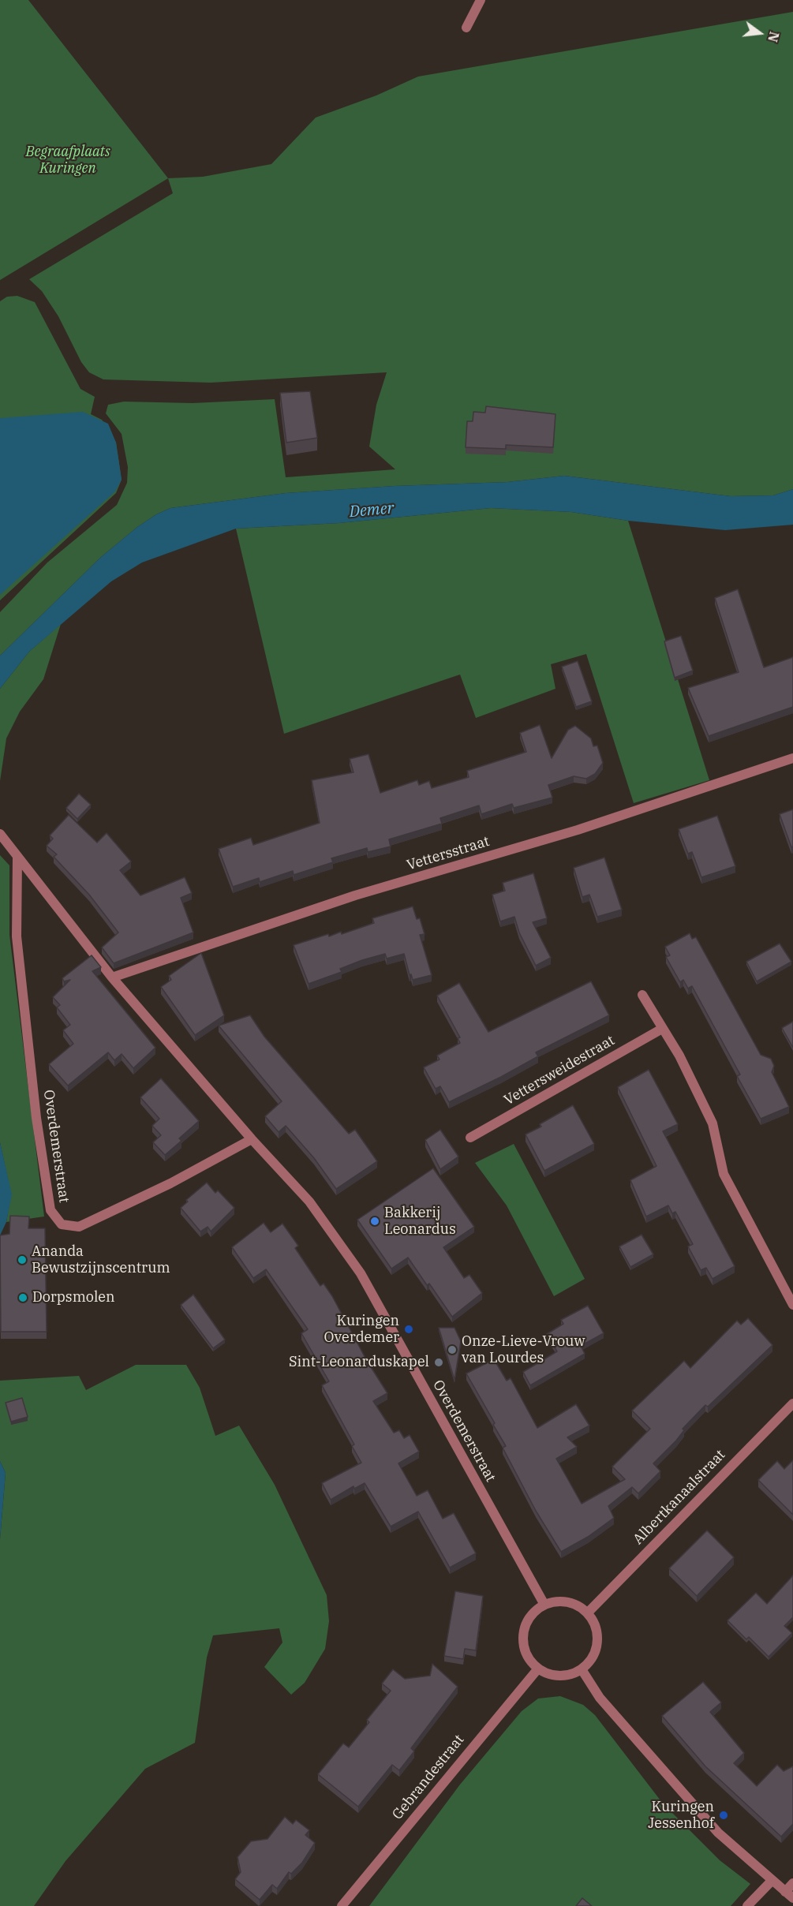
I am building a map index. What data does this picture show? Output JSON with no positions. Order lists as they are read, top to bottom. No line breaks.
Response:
{"streets":{"street":["Vettersstraat","Vettersweidestraat","Overdemerstraat","Albertkanaalstraat","Gebrandestraat"]},"crossings":[["Vettersstraat","Overdemerstraat"],["Overdemerstraat","Albertkanaalstraat"],["Overdemerstraat","Gebrandestraat"],["Albertkanaalstraat","Gebrandestraat"]],"water":["Demer"],"parks":["Begraafplaats Kuringen"],"places":["Bakkerij Leonardus","Ananda Bewustzijnscentrum","Dorpsmolen","Kuringen Overdemer","Onze-Lieve-Vrouw van Lourdes","Sint-Leonarduskapel","Kuringen Jessenhof"],"north":"right"}
